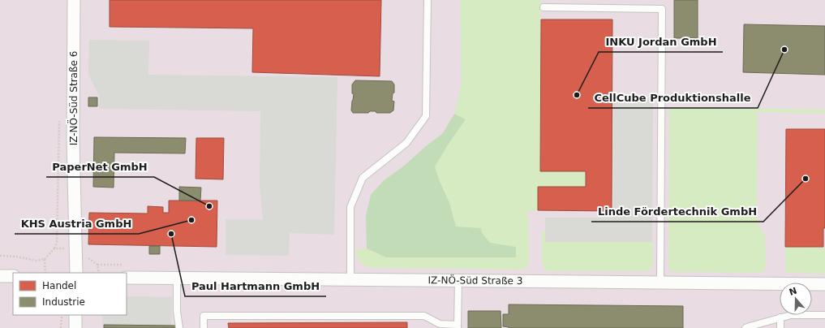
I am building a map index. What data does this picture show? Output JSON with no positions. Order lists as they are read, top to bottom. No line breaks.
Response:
{"streets":{"street":["IZ-NÖ-Süd Straße 6","IZ-NÖ-Süd Straße 3"]},"places":["CellCube Produktionshalle","INKU Jordan GmbH","Linde Fördertechnik GmbH","PaperNet GmbH","KHS Austria GmbH","Paul Hartmann GmbH"],"legend":["Handel","Industrie"],"north":"top"}
